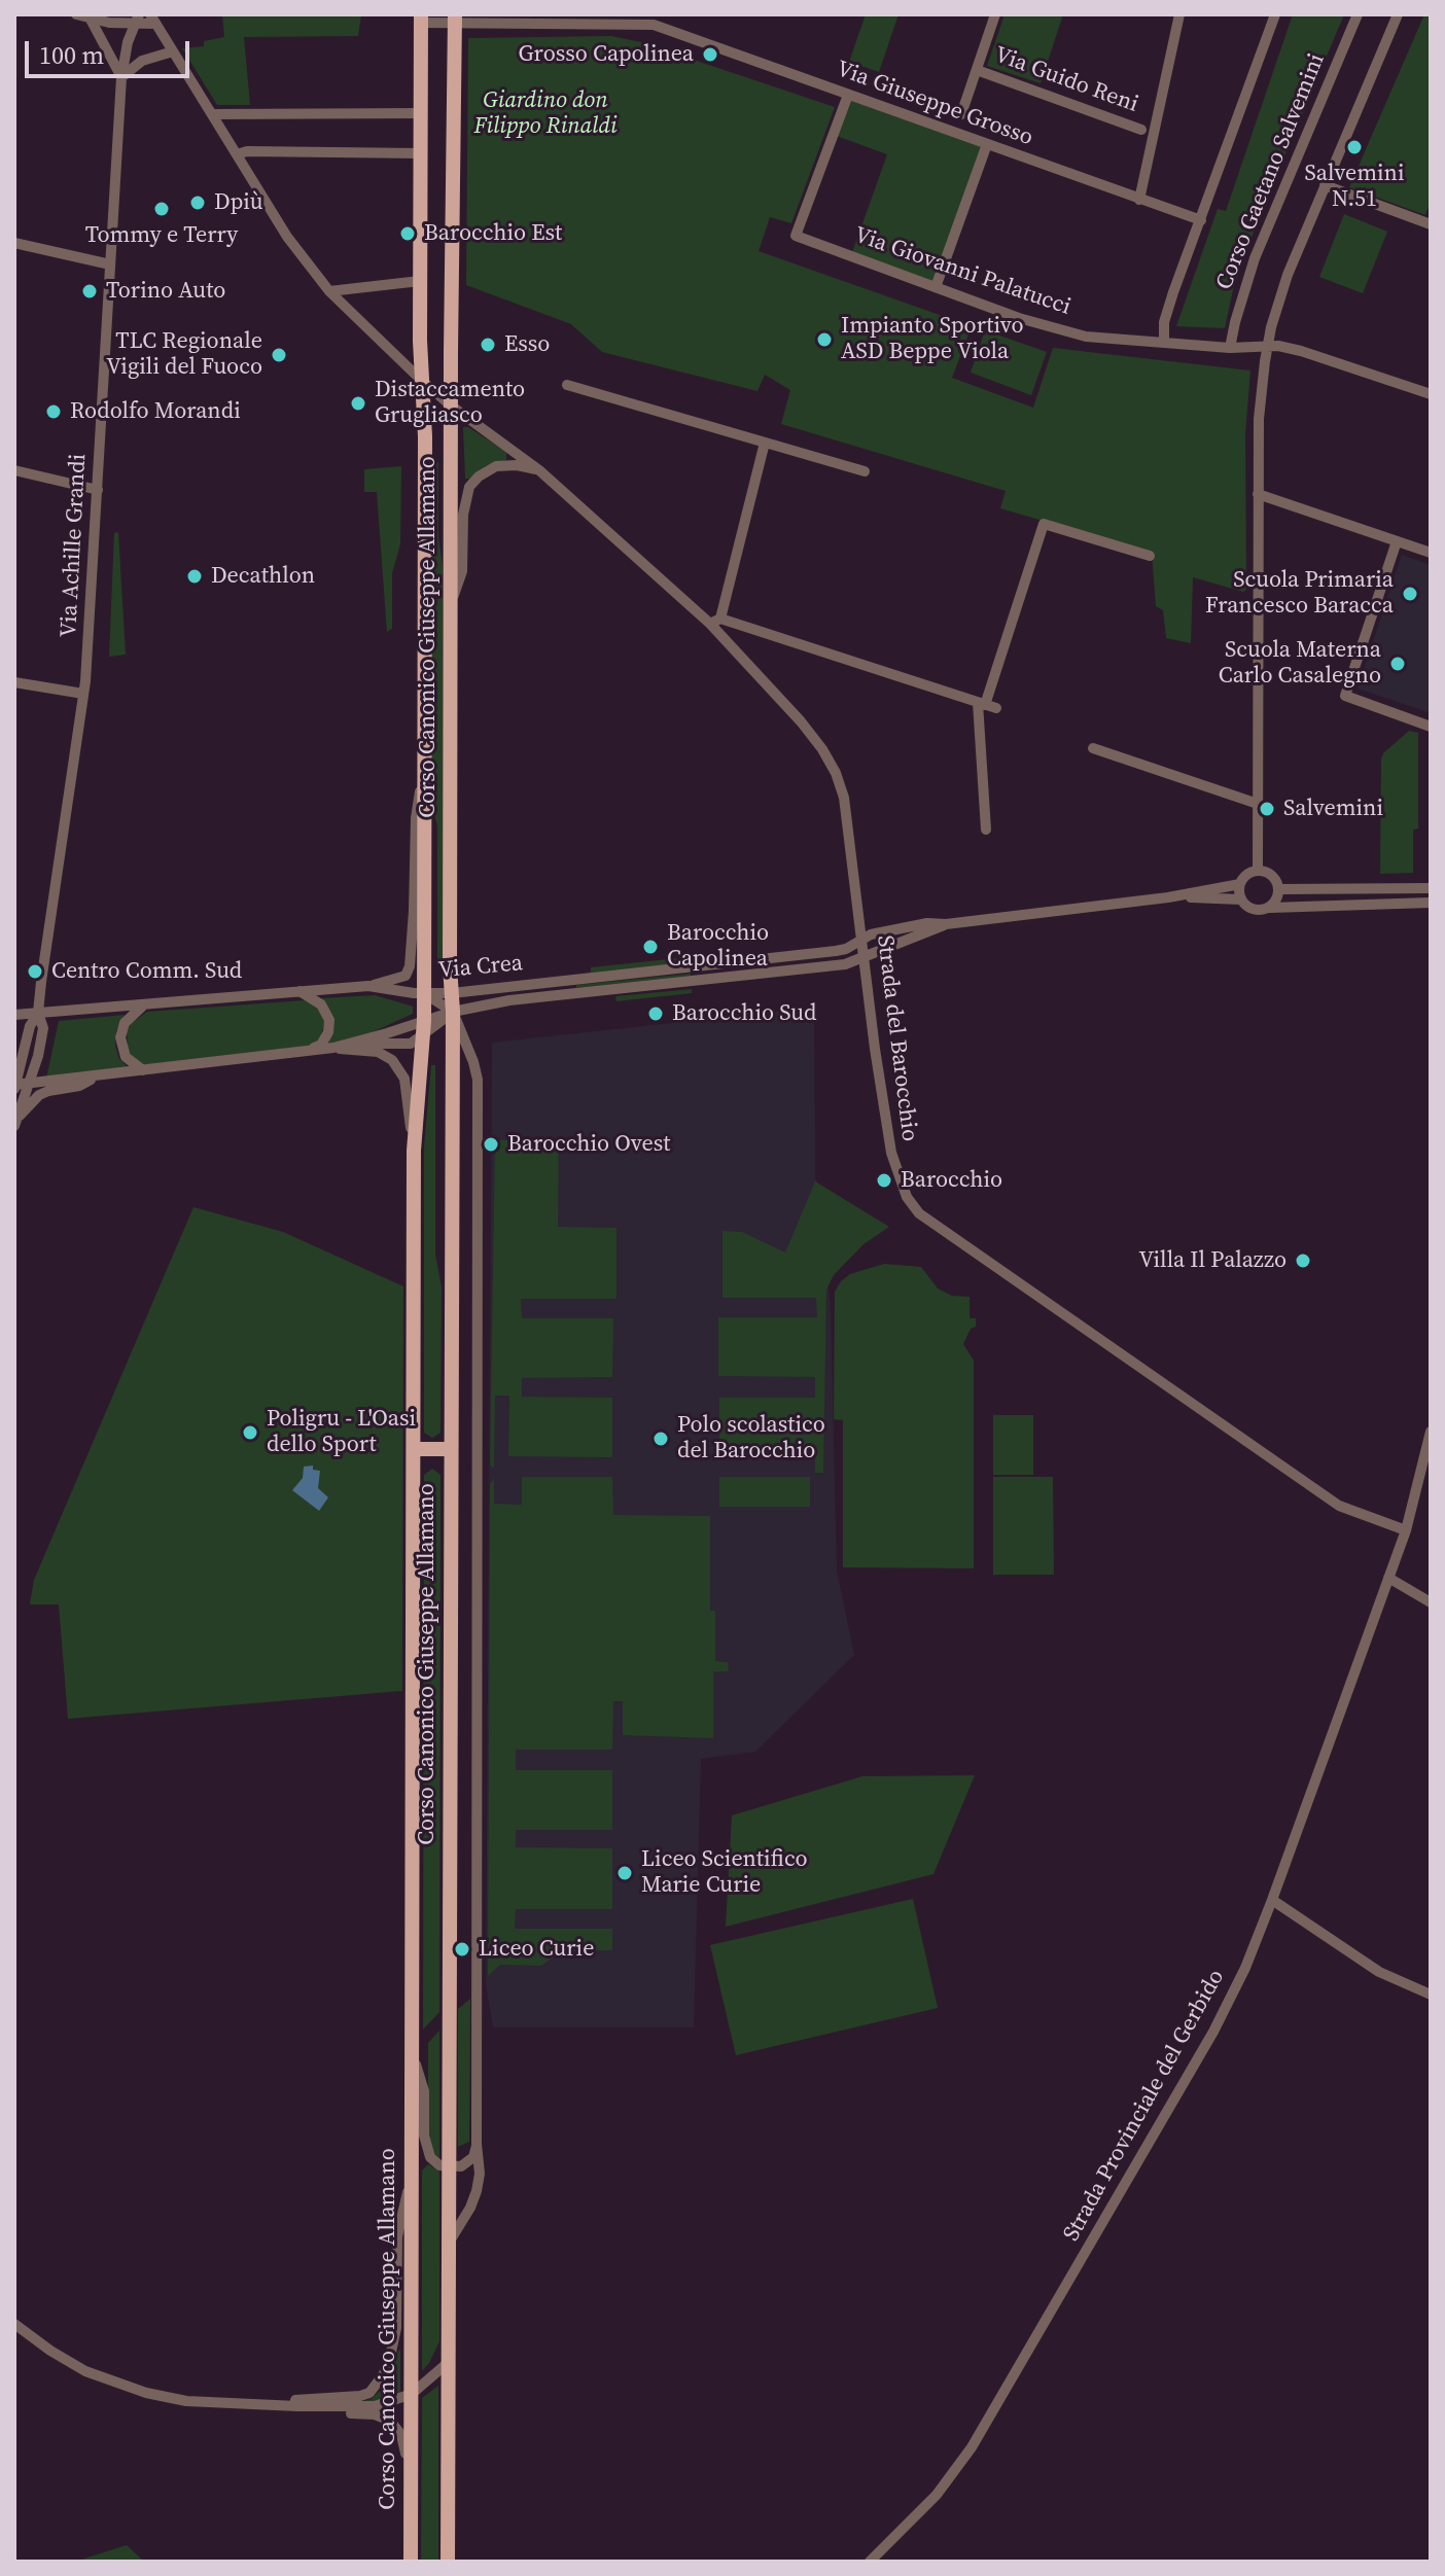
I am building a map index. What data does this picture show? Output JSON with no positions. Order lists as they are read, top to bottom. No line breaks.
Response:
{"streets":{"main road":["Corso Canonico Giuseppe Allamano"],"street":["Via Guido Reni","Via Giuseppe Grosso","Corso Gaetano Salvemini","Via Giovanni Palatucci","Via Achille Grandi","Via Crea","Strada del Barocchio","Strada Provinciale del Gerbido"]},"crossings":[["Via Giuseppe Grosso","Corso Gaetano Salvemini"],["Via Giuseppe Grosso","Via Giovanni Palatucci"],["Via Giuseppe Grosso","Corso Canonico Giuseppe Allamano"],["Corso Gaetano Salvemini","Via Giovanni Palatucci"],["Via Achille Grandi","Via Crea"],["Corso Canonico Giuseppe Allamano","Via Crea"],["Corso Canonico Giuseppe Allamano","Strada del Barocchio"],["Via Crea","Strada del Barocchio"],["Strada del Barocchio","Strada Provinciale del Gerbido"]],"parks":["Giardino don Filippo Rinaldi"],"places":["Grosso Capolinea","Salvemini N.51","Dpiù","Tommy e Terry","Barocchio Est","Torino Auto","Impianto Sportivo ASD Beppe Viola","Esso","TLC Regionale Vigili del Fuoco","Distaccamento Grugliasco","Rodolfo Morandi","Decathlon","Scuola Primaria Francesco Baracca","Scuola Materna Carlo Casalegno","Salvemini","Barocchio Capolinea","Centro Comm. Sud","Barocchio Sud","Barocchio Ovest","Barocchio","Villa Il Palazzo","Poligru - L'Oasi dello Sport","Polo scolastico del Barocchio","Liceo Scientifico Marie Curie","Liceo Curie"],"scale_bar":"100 m"}
